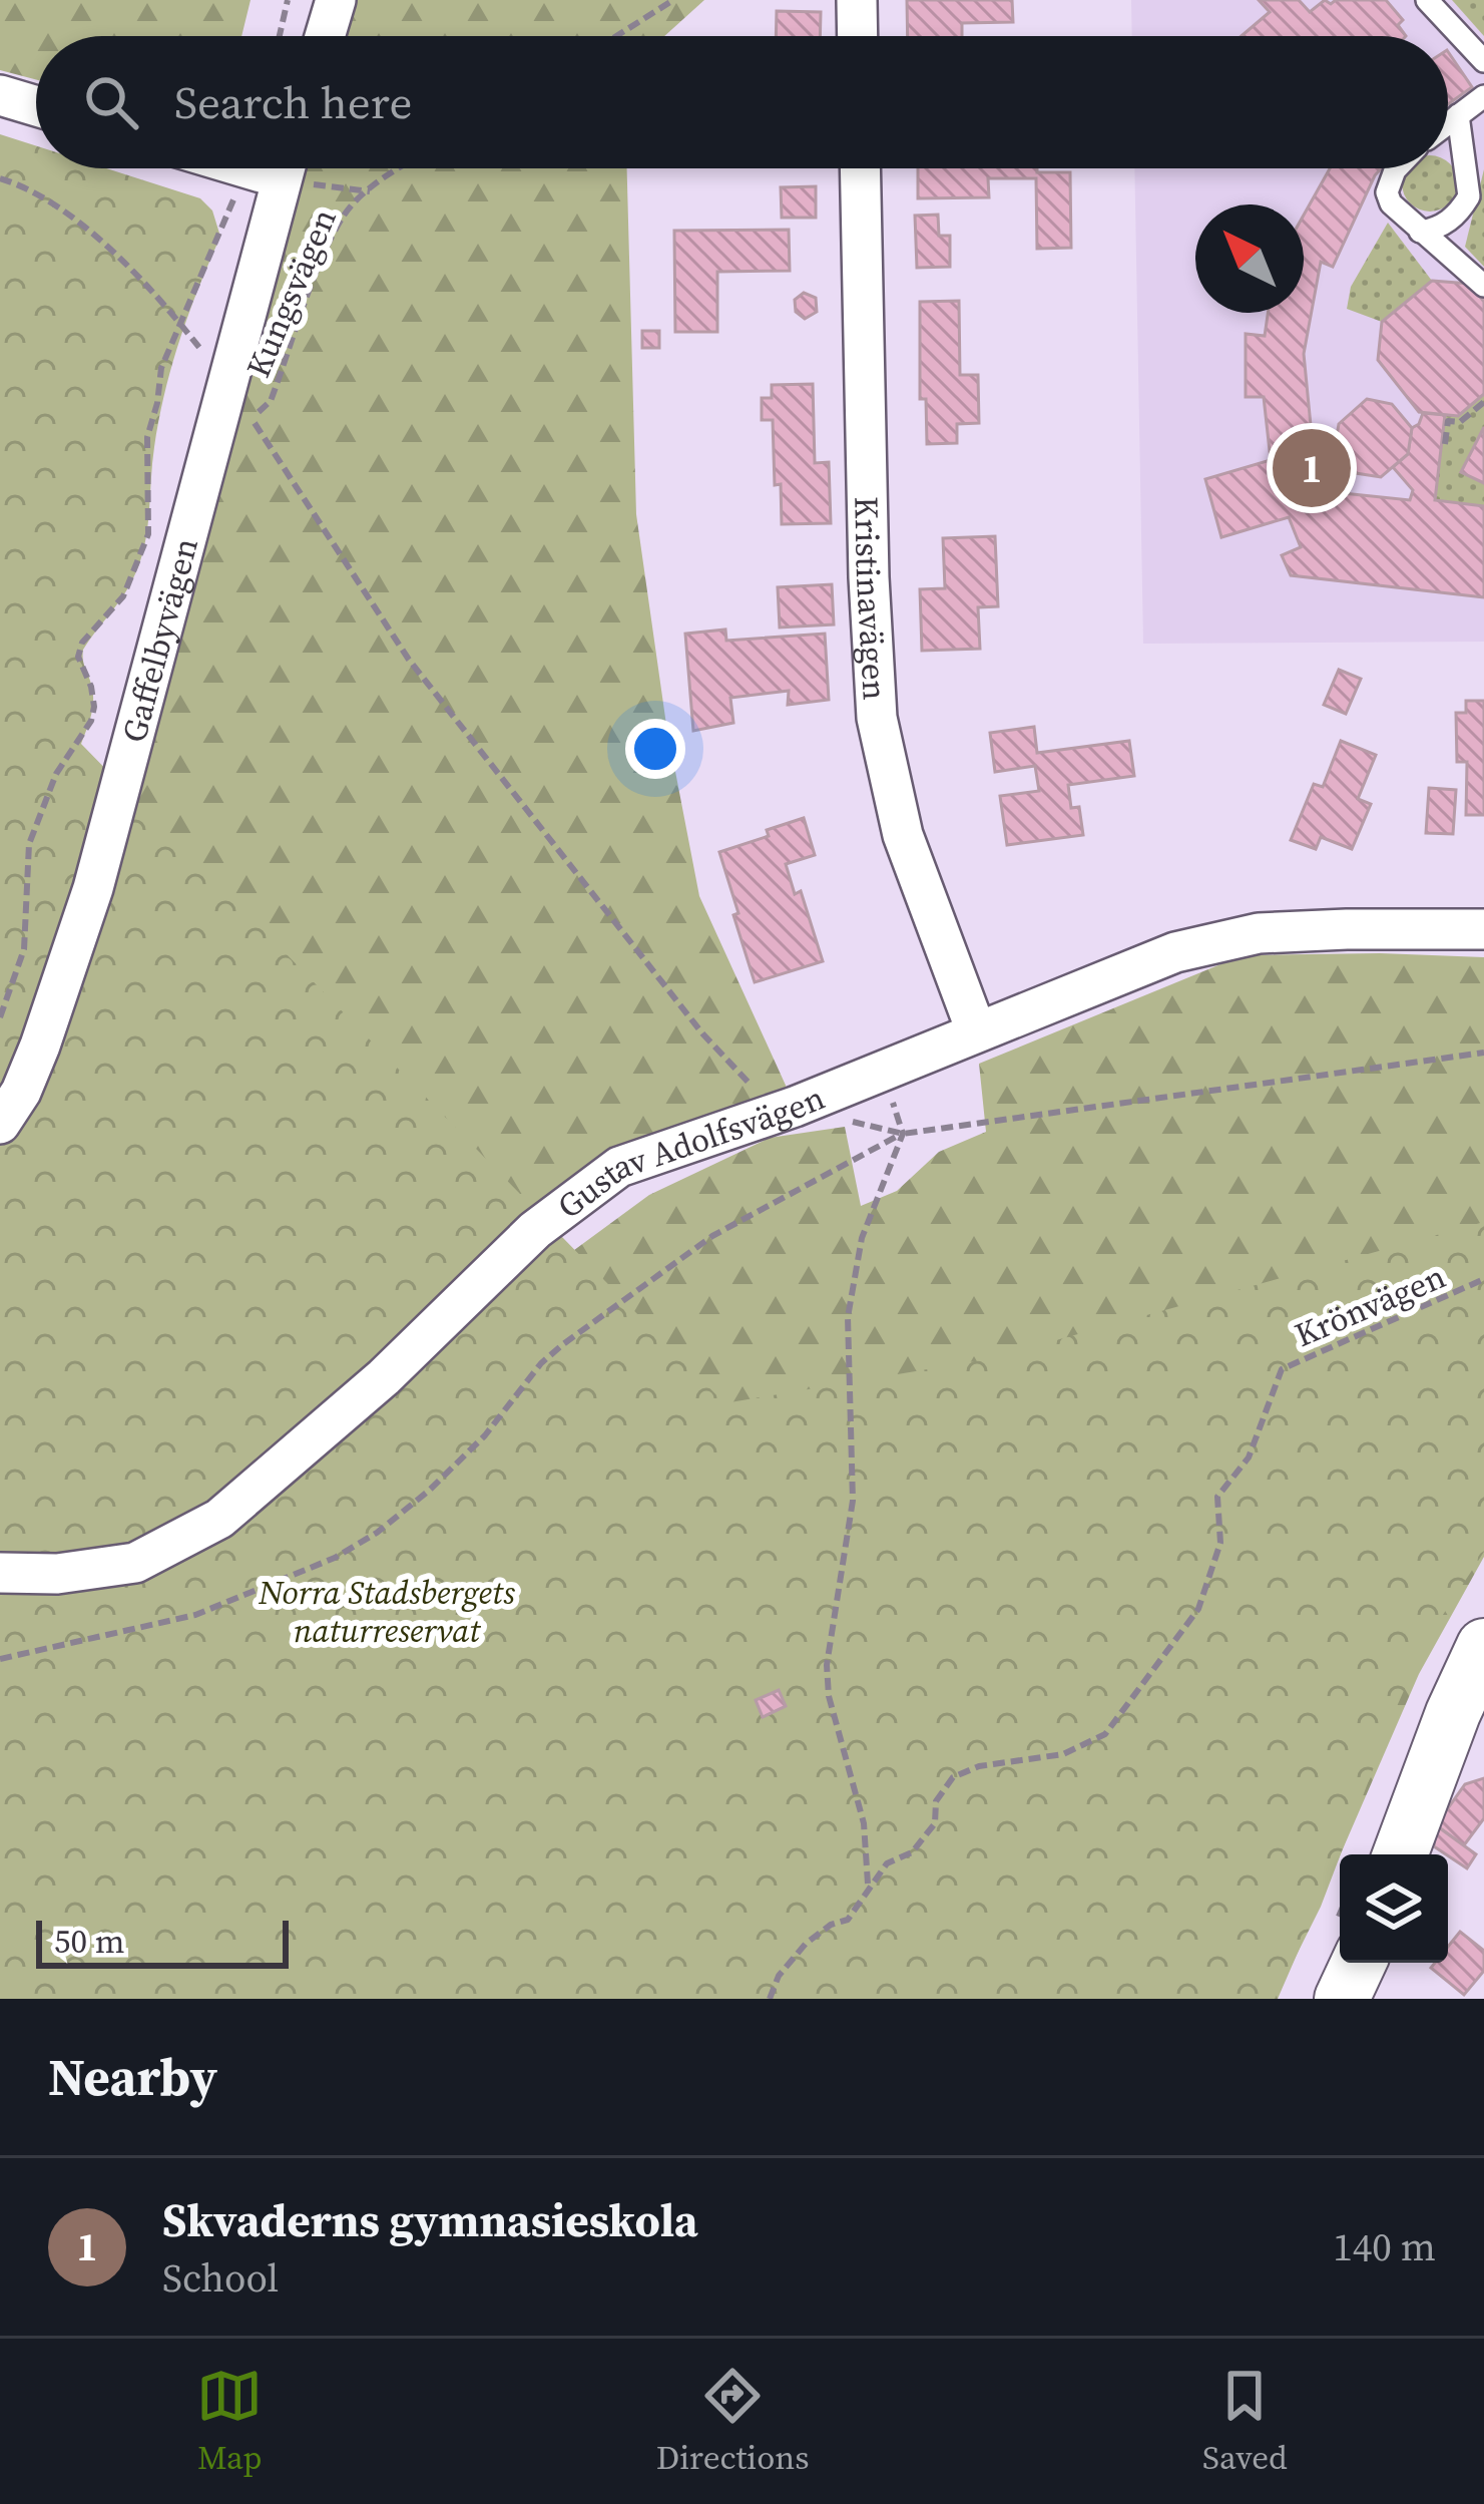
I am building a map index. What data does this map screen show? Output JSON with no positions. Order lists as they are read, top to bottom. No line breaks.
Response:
{"streets":{"street":["Kristinavägen","Gaffelbyvägen","Gustav Adolfsvägen"],"path":["Kungsvägen","Krönvägen"]},"crossings":[["Kungsvägen","Gaffelbyvägen"],["Kristinavägen","Gustav Adolfsvägen"]],"parks":["Norra Stadsbergets naturreservat"],"scale_bar":"50 m","north":"top left","page":{"search":"Search here","pins":"1","scale":"50 m","heading":"Nearby","list":[{"mark":"1","name":"Skvaderns gymnasieskola","note":"School","value":"140 m"}],"nav":["Map","Directions","Saved"]}}
